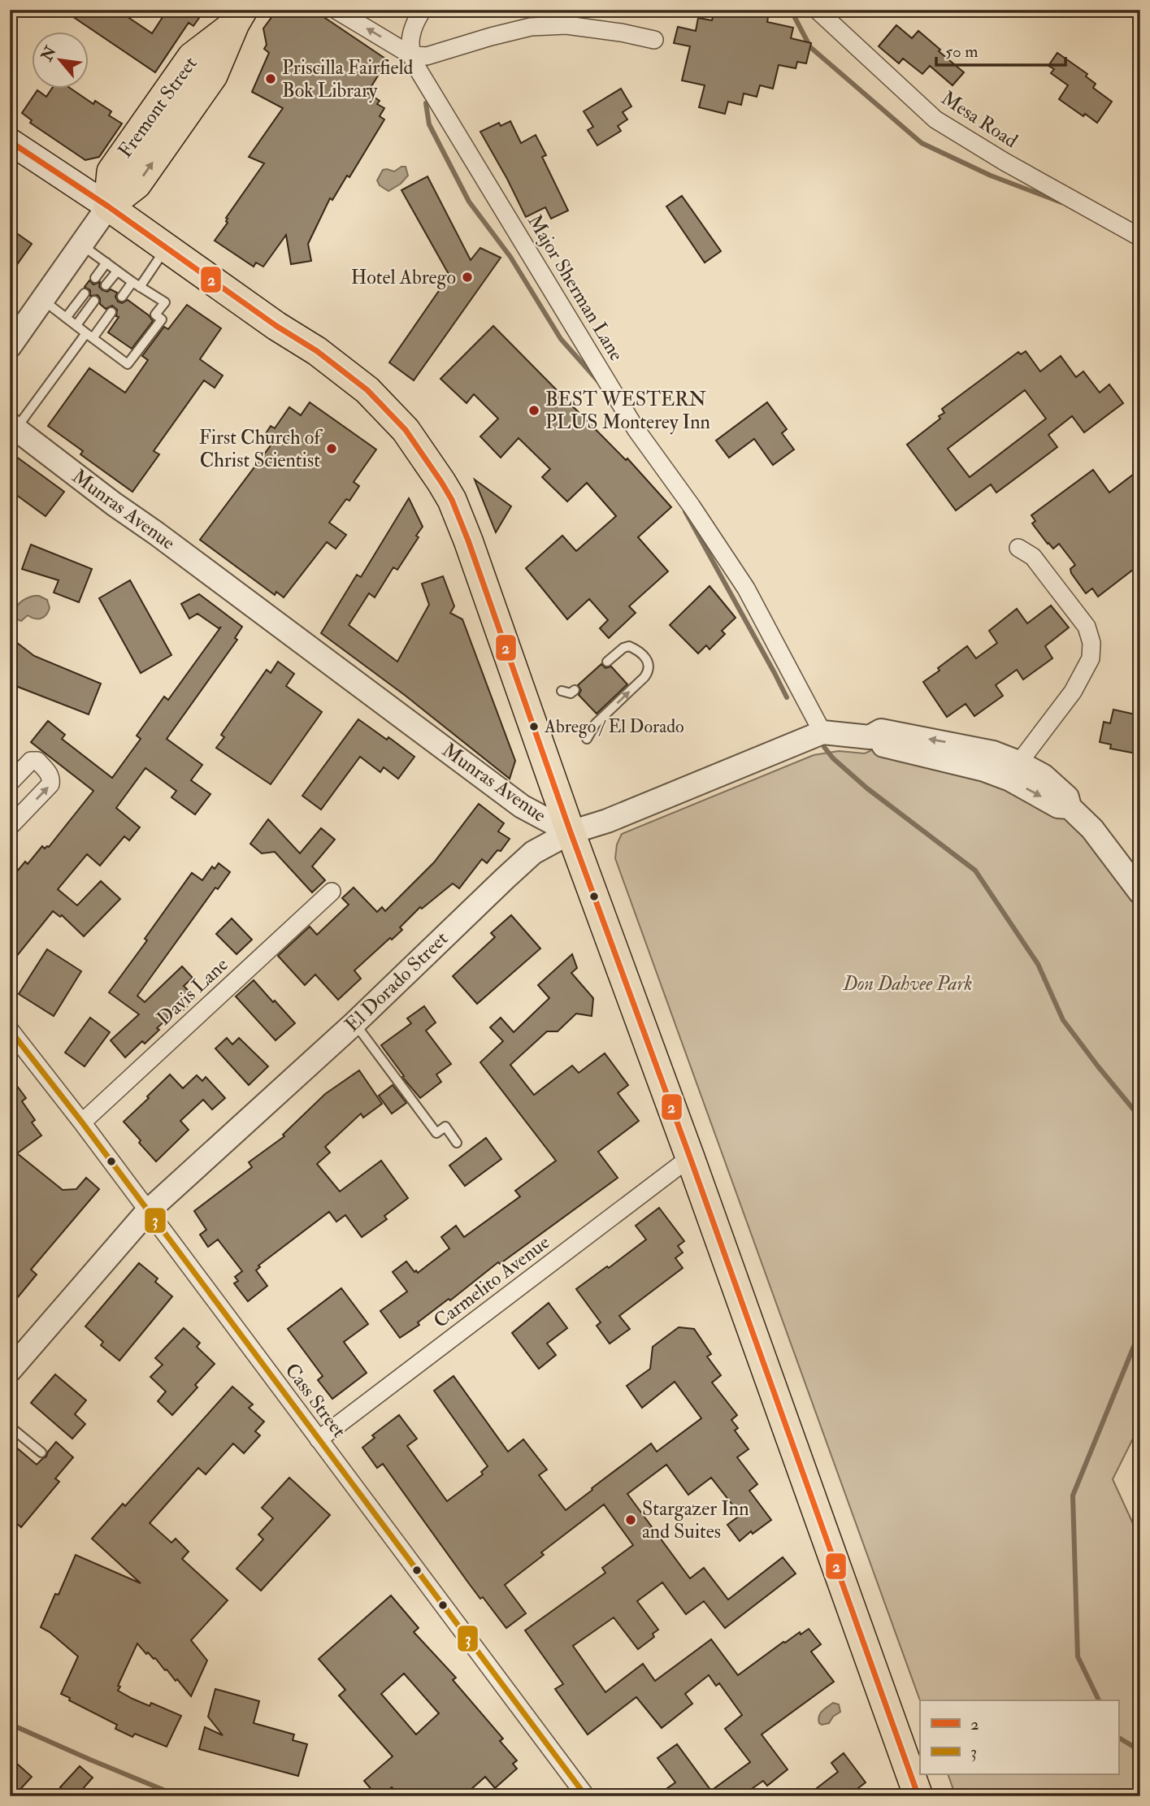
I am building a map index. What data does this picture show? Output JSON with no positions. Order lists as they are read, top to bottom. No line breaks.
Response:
{"streets":{"main road":["Fremont Street"],"street":["Mesa Road","Major Sherman Lane","Munras Avenue","El Dorado Street","Davis Lane","Carmelito Avenue","Cass Street"]},"crossings":[["Major Sherman Lane","El Dorado Street"],["Munras Avenue","El Dorado Street"],["El Dorado Street","Cass Street"],["Davis Lane","Cass Street"],["Carmelito Avenue","Cass Street"]],"parks":["Don Dahvee Park"],"places":["Priscilla Fairfield Bok Library","Hotel Abrego","BEST WESTERN PLUS Monterey Inn","First Church of Christ Scientist","Abrego / El Dorado","Stargazer Inn and Suites"],"lines":["transit line 2","transit line 3"],"legend":["2","3"],"scale_bar":"50 m","north":"top left"}
